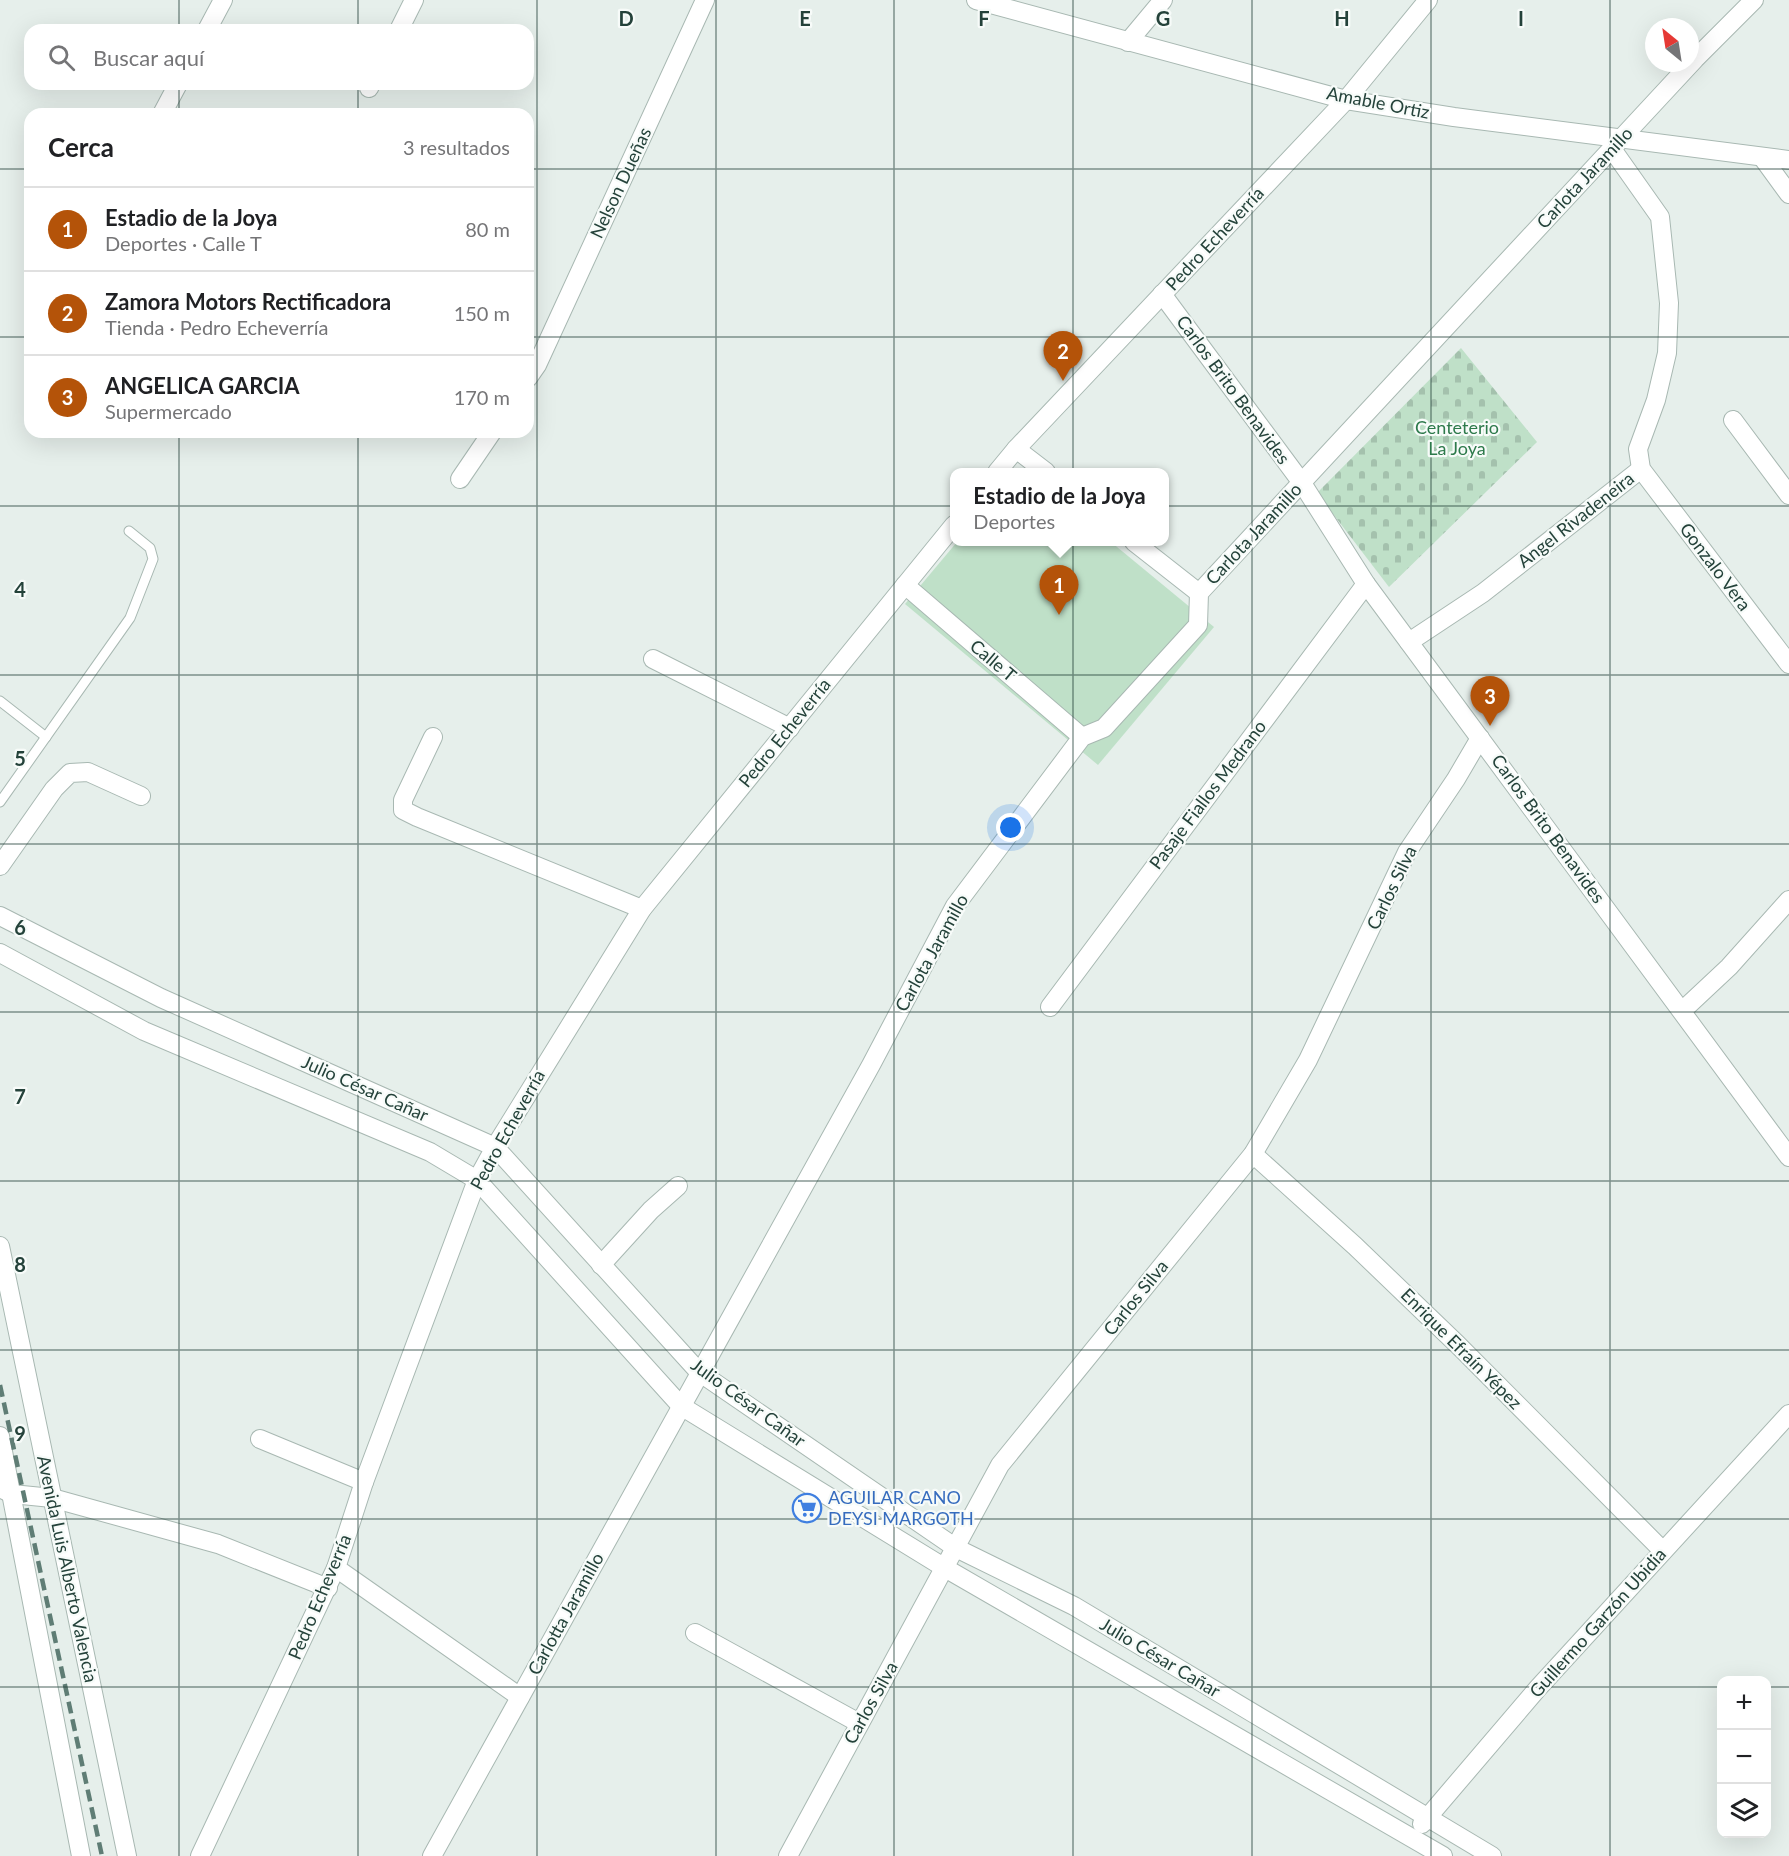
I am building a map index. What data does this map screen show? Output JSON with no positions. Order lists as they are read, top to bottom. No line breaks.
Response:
{"streets":{"street":["Amable Ortiz","Carlota Jaramillo","Nelson Dueñas","Pedro Echeverría","Carlos Brito Benavides","Angel Rivadeneira","Gonzalo Vera","Calle T","Pasaje Fiallos Medrano","Carlos Silva","Julio César Cañar","Enrique Efraín Yépez","Avenida Luis Alberto Valencia","Carlotta Jaramillo","Guillermo Garzón Ubidia"]},"crossings":[["Amable Ortiz","Carlota Jaramillo"],["Amable Ortiz","Pedro Echeverría"],["Amable Ortiz","Angel Rivadeneira"],["Carlota Jaramillo","Carlos Brito Benavides"],["Carlota Jaramillo","Angel Rivadeneira"],["Carlota Jaramillo","Calle T"],["Carlota Jaramillo","Julio César Cañar"],["Carlota Jaramillo","Carlotta Jaramillo"],["Pedro Echeverría","Carlos Brito Benavides"],["Pedro Echeverría","Calle T"],["Pedro Echeverría","Julio César Cañar"],["Carlos Brito Benavides","Angel Rivadeneira"],["Carlos Brito Benavides","Pasaje Fiallos Medrano"],["Carlos Brito Benavides","Carlos Silva"],["Angel Rivadeneira","Gonzalo Vera"],["Carlos Silva","Julio César Cañar"],["Carlos Silva","Enrique Efraín Yépez"],["Julio César Cañar","Carlotta Jaramillo"],["Julio César Cañar","Guillermo Garzón Ubidia"],["Enrique Efraín Yépez","Guillermo Garzón Ubidia"]],"parks":["Centeterio La Joya"],"places":{"supermarket":["AGUILAR CANO DEYSI MARGOTH"]},"north":"top left","page":{"search":"Buscar aquí","heading":["Cerca","3 resultados"],"list":[{"mark":"1","name":"Estadio de la Joya","note":"Deportes · Calle T","value":"80 m"},{"mark":"2","name":"Zamora Motors Rectificadora","note":"Tienda · Pedro Echeverría","value":"150 m"},{"mark":"3","name":"ANGELICA GARCIA","note":"Supermercado","value":"170 m"}],"pins":["2","1","3"],"popup":["Estadio de la Joya","Deportes"],"map_buttons":["+","−"]},"grid":{"columns":["D","E","F","G","H","I"],"rows":["4","5","6","7","8","9"]}}
